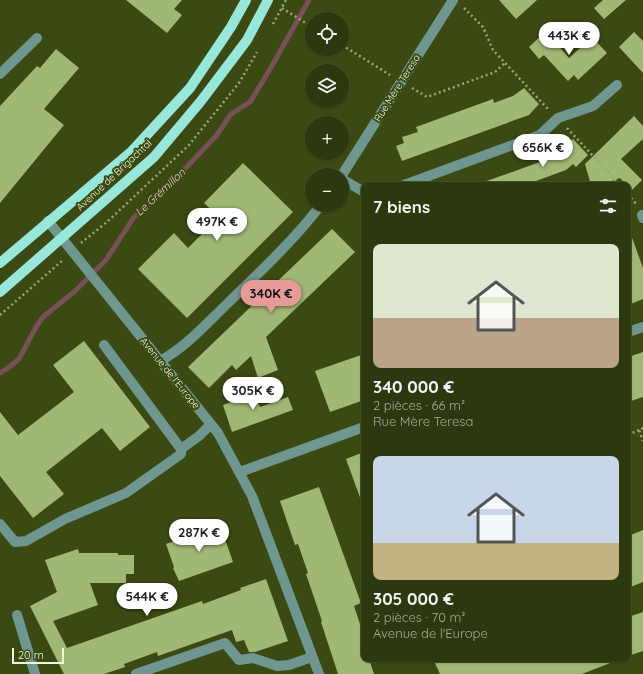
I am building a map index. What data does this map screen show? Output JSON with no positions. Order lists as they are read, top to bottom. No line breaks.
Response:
{"streets":{"main road":["Avenue de Brigachtal"],"street":["Rue Mère Teresa","Avenue de l'Europe"]},"crossings":[["Avenue de Brigachtal","Avenue de l'Europe"]],"water":["Le Grémillon"],"scale_bar":"20 m","page":{"map_buttons":["+","−"],"price":["443K €","656K €","497K €","340K €","305K €","287K €","544K €"],"heading":"7 biens","list":[{"name":"340 000 €","note":"2 pièces · 66 m² · Rue Mère Teresa"},{"name":"305 000 €","note":"2 pièces · 70 m² · Avenue de l'Europe"}],"scale":"20 m"}}
